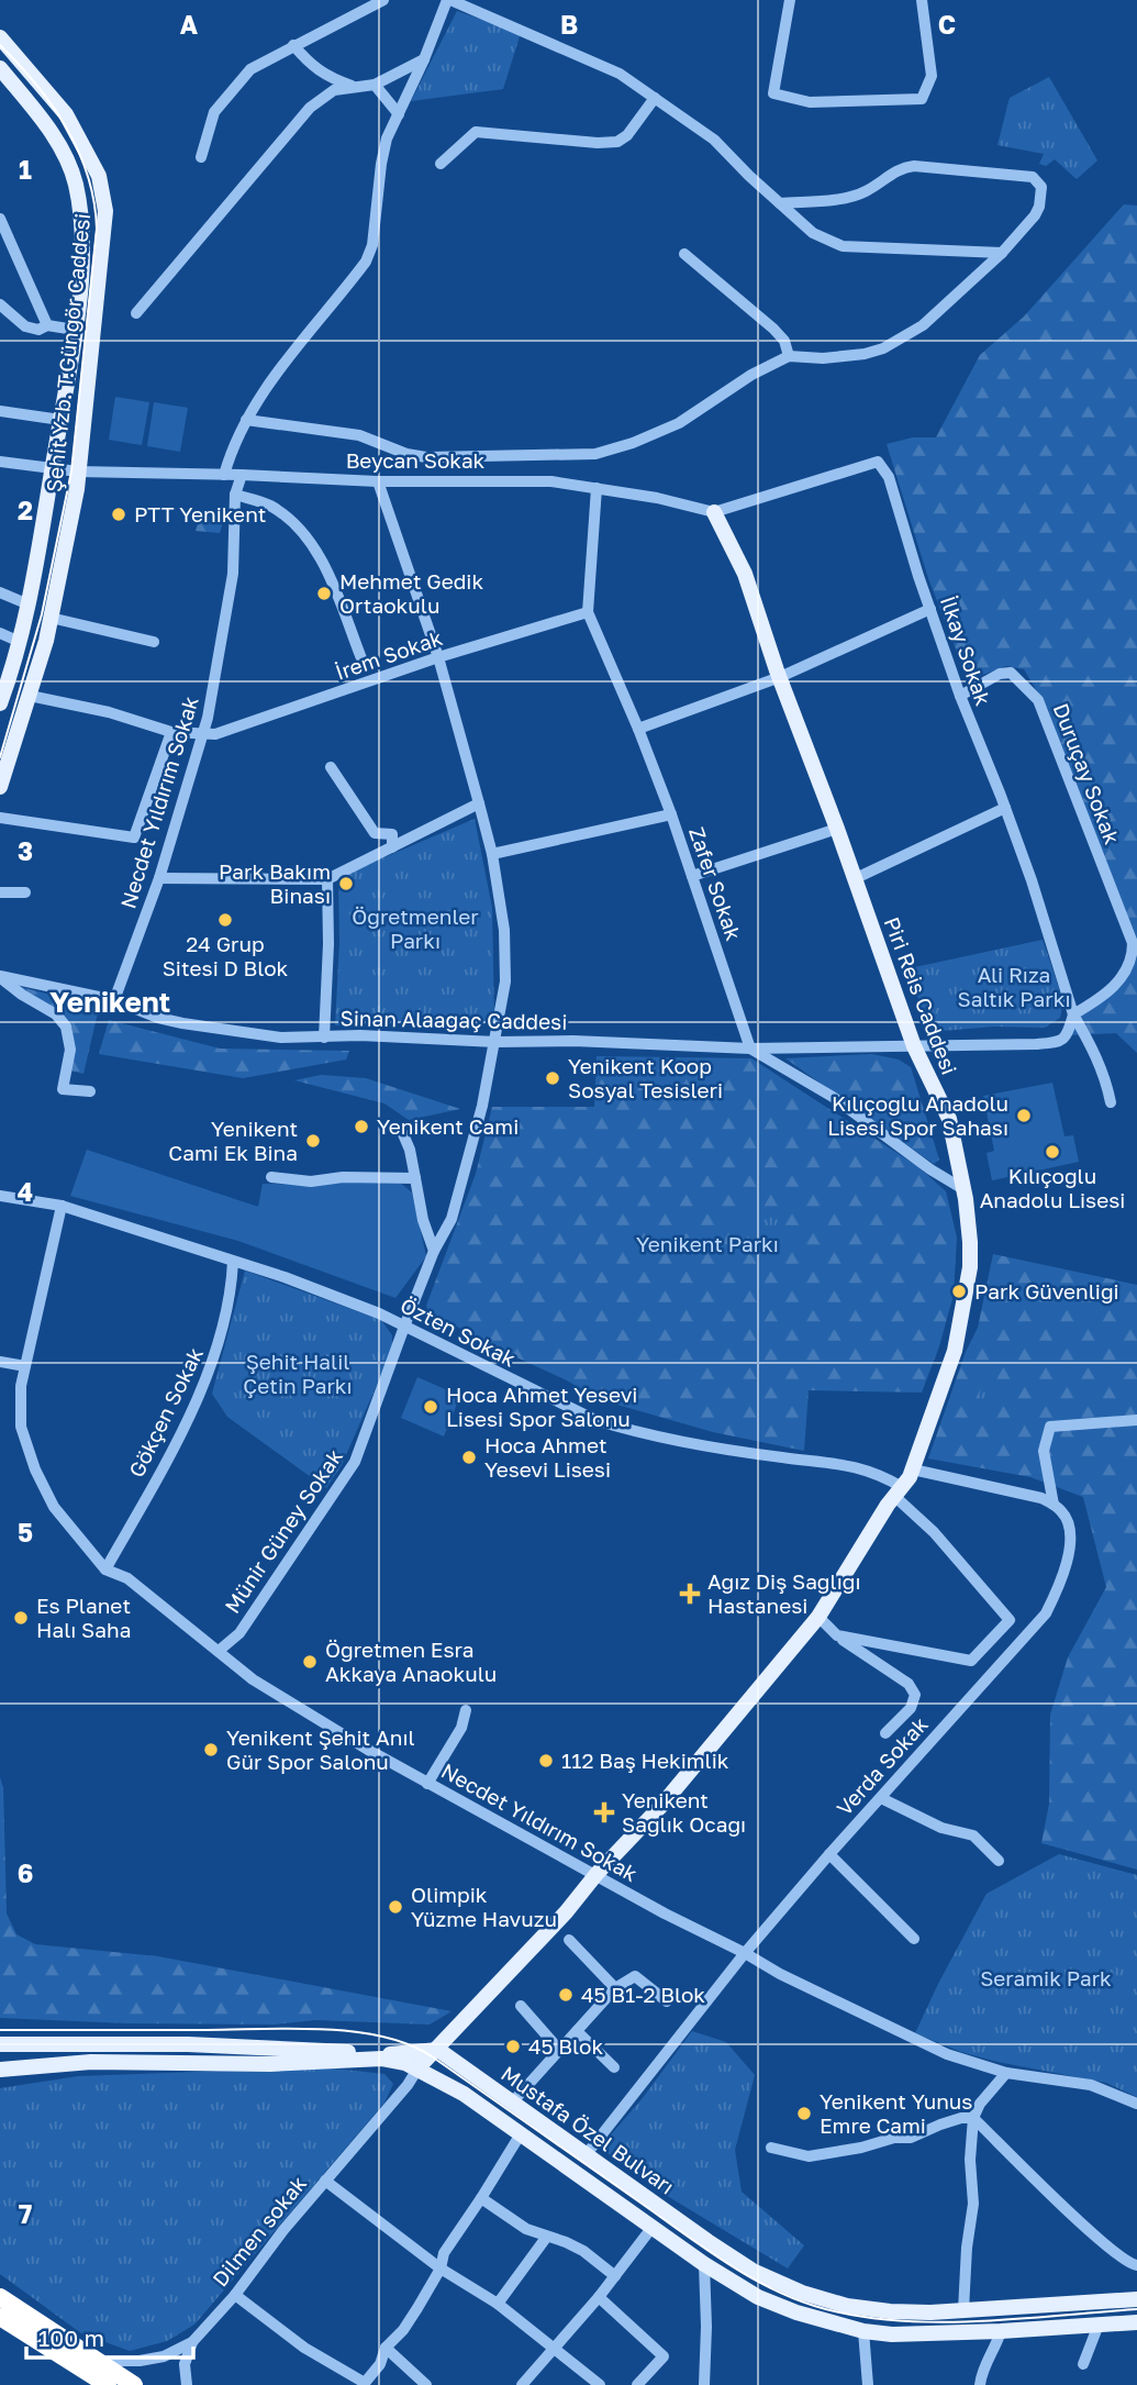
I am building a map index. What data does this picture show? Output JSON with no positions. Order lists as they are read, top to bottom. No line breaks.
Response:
{"streets":{"main road":["Şehit Yzb. T.Güngör Caddesi","Piri Reis Caddesi","Mustafa Özel Bulvarı"],"street":["Beycan Sokak","İlkay Sokak","İrem Sokak","Duruçay Sokak","Necdet Yıldırım Sokak","Zafer Sokak","Sinan Alaağaç Caddesi","Özten Sokak","Gökçen Sokak","Münir Güney Sokak","Verda Sokak","Dilmen sokak"]},"crossings":[["Şehit Yzb. T.Güngör Caddesi","Beycan Sokak"],["Şehit Yzb. T.Güngör Caddesi","İrem Sokak"],["Beycan Sokak","İlkay Sokak"],["Beycan Sokak","Necdet Yıldırım Sokak"],["Beycan Sokak","Zafer Sokak"],["Beycan Sokak","Piri Reis Caddesi"],["Beycan Sokak","Münir Güney Sokak"],["İlkay Sokak","Duruçay Sokak"],["İlkay Sokak","Piri Reis Caddesi"],["İrem Sokak","Necdet Yıldırım Sokak"],["İrem Sokak","Zafer Sokak"],["İrem Sokak","Münir Güney Sokak"],["Necdet Yıldırım Sokak","Piri Reis Caddesi"],["Necdet Yıldırım Sokak","Sinan Alaağaç Caddesi"],["Necdet Yıldırım Sokak","Özten Sokak"],["Necdet Yıldırım Sokak","Gökçen Sokak"],["Necdet Yıldırım Sokak","Münir Güney Sokak"],["Necdet Yıldırım Sokak","Verda Sokak"],["Zafer Sokak","Sinan Alaağaç Caddesi"],["Piri Reis Caddesi","Sinan Alaağaç Caddesi"],["Piri Reis Caddesi","Özten Sokak"],["Piri Reis Caddesi","Mustafa Özel Bulvarı"],["Piri Reis Caddesi","Dilmen sokak"],["Sinan Alaağaç Caddesi","Münir Güney Sokak"],["Özten Sokak","Gökçen Sokak"],["Özten Sokak","Münir Güney Sokak"],["Verda Sokak","Mustafa Özel Bulvarı"],["Mustafa Özel Bulvarı","Dilmen sokak"]],"districts":["Yenikent"],"parks":["Öğretmenler Parkı","Ali Rıza Saltık Parkı","Yenikent Parkı","Şehit Halil Çetin Parkı","Seramik Park"],"places":{"other":["PTT Yenikent","Mehmet Gedik Ortaokulu","Park Bakım Binası","24 Grup Sitesi D Blok","Yenikent Koop Sosyal Tesisleri","Kılıçoğlu Anadolu Lisesi Spor Sahası","Yenikent Cami","Yenikent Cami Ek Bina","Kılıçoğlu Anadolu Lisesi","Park Güvenliği","Hoca Ahmet Yesevi Lisesi Spor Salonu","Hoca Ahmet Yesevi Lisesi","Es Planet Halı Saha","Öğretmen Esra Akkaya Anaokulu","Yenikent Şehit Anıl Gür Spor Salonu","112 Baş Hekimlik","Olimpik Yüzme Havuzu","45 B1-2 Blok","45 Blok","Yenikent Yunus Emre Cami"],"health":["Ağız Diş Sağlığı Hastanesi","Yenikent Sağlık Ocağı"]},"scale_bar":"100 m","grid":{"columns":["A","B","C"],"rows":["1","2","3","4","5","6","7"]}}
